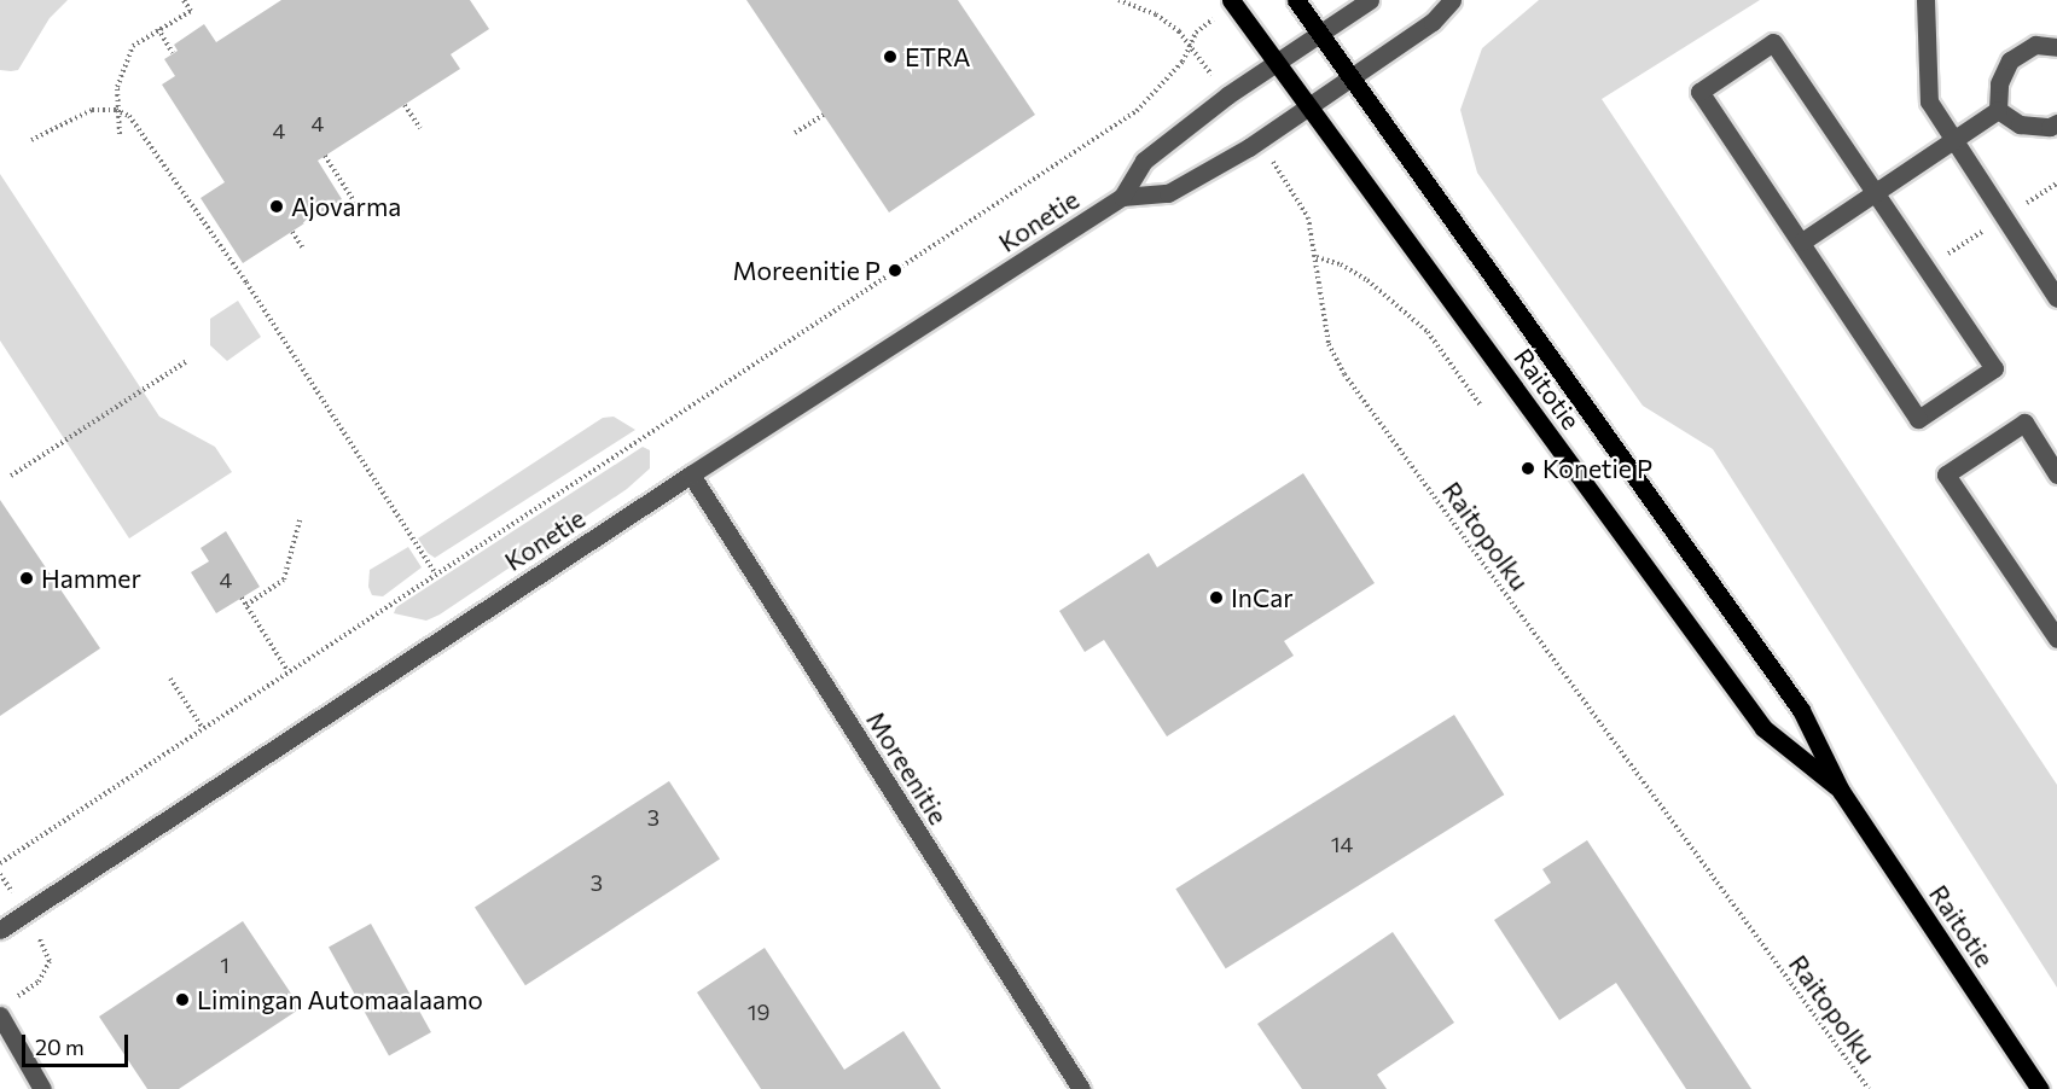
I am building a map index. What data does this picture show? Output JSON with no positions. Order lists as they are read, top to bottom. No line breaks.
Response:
{"streets":{"main road":["Raitotie"],"street":["Konetie","Moreenitie"],"path":["Raitopolku"]},"crossings":[["Konetie","Raitotie"],["Konetie","Raitopolku"],["Konetie","Moreenitie"]],"places":["ETRA","Ajovarma","Moreenitie P","Konetie P","Hammer","InCar","Limingan Automaalaamo"],"house_numbers":["4","4","4","3","14","3","1","19"],"scale_bar":"20 m"}
